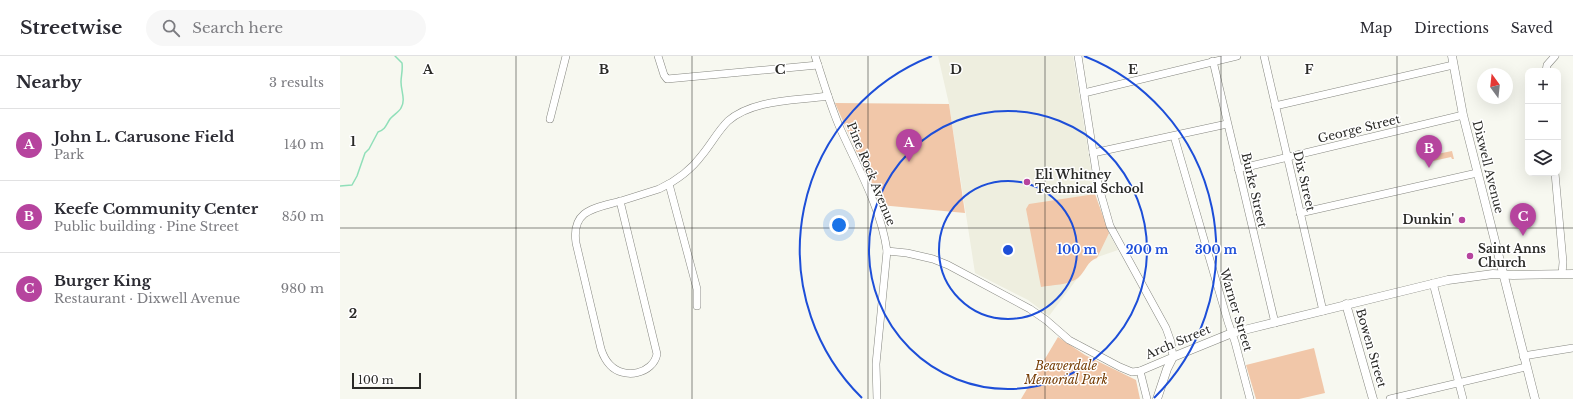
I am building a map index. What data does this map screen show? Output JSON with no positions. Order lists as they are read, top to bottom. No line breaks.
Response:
{"streets":{"main road":["Dixwell Avenue","Arch Street","Bowen Street"],"street":["George Street","Pine Rock Avenue","Dix Street","Burke Street","Warner Street"]},"crossings":[["George Street","Dixwell Avenue"],["George Street","Dix Street"],["George Street","Burke Street"],["Dixwell Avenue","Arch Street"],["Pine Rock Avenue","Arch Street"],["Dix Street","Arch Street"],["Burke Street","Arch Street"],["Warner Street","Arch Street"],["Arch Street","Bowen Street"]],"parks":["Beaverdale Memorial Park"],"places":["Eli Whitney Technical School","Dunkin'","Saint Anns Church"],"scale_bar":"100 m","north":"top","page":{"header":"Streetwise","search":"Search here","nav":["Map","Directions","Saved"],"heading":["Nearby","3 results"],"map_buttons":["+","−"],"list":[{"mark":"A","name":"John L. Carusone Field","note":"Park","value":"140 m"},{"mark":"B","name":"Keefe Community Center","note":"Public building · Pine Street","value":"850 m"},{"mark":"C","name":"Burger King","note":"Restaurant · Dixwell Avenue","value":"980 m"}],"pins":["A","B","C"],"scale":"100 m"},"grid":{"columns":["A","B","C","D","E","F"],"rows":["1","2"]},"rings":["100 m","200 m","300 m"]}
